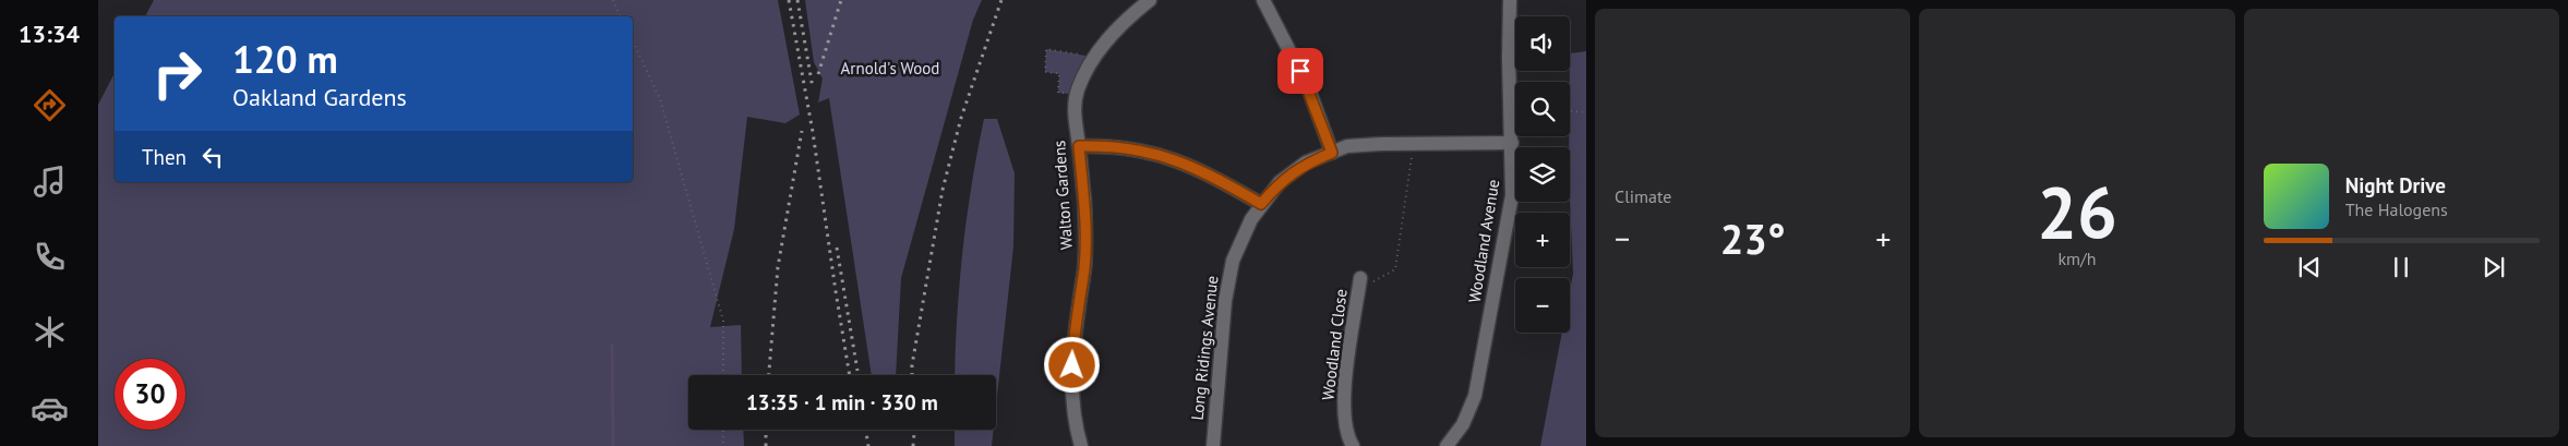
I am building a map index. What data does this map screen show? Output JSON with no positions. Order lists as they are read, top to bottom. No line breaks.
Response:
{"streets":{"street":["Walton Gardens","Woodland Avenue","Woodland Close","Long Ridings Avenue"]},"crossings":[["Woodland Avenue","Long Ridings Avenue"]],"parks":["Arnold's Wood"],"page":{"tabs":"13:34","tile":["Climate",["26","km/h"]],"map_buttons":["+","−"],"turn":["120 m","Oakland Gardens"],"then":"Then","song":["Night Drive","The Halogens"],"heat":["−","23°","+"],"limit":"30","trip":"13:35 · 1 min · 330 m"}}
